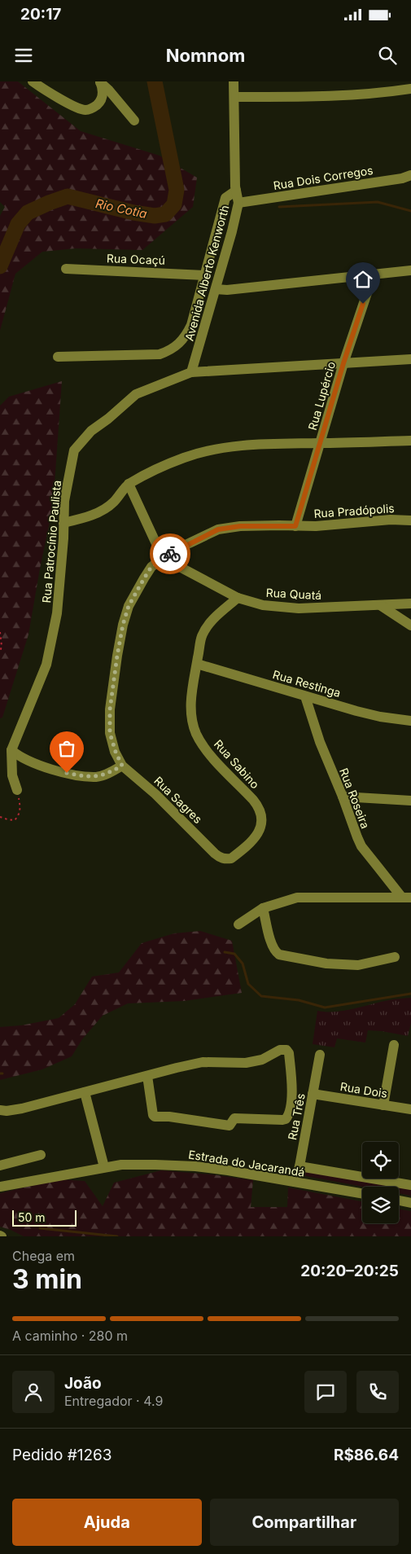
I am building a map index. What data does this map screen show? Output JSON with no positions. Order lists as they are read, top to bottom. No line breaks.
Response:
{"streets":{"street":["Rua Dois Corregos","Rua Ocaçú","Avenida Alberto Kenworth","Rua Lupércio","Rua Pradópolis","Rua Patrocínio Paulista","Rua Quatá","Rua Restinga","Rua Sabino","Rua Roseira","Rua Sagres","Rua Dois","Rua Três","Estrada do Jacarandá"]},"crossings":[["Rua Dois Corregos","Avenida Alberto Kenworth"],["Avenida Alberto Kenworth","Rua Patrocínio Paulista"],["Rua Lupércio","Rua Pradópolis"],["Rua Lupércio","Rua Patrocínio Paulista"],["Rua Pradópolis","Rua Quatá"],["Rua Pradópolis","Rua Sagres"],["Rua Quatá","Rua Sabino"],["Rua Restinga","Rua Sabino"],["Rua Restinga","Rua Roseira"],["Rua Sabino","Rua Sagres"],["Rua Dois","Rua Três"],["Rua Três","Estrada do Jacarandá"]],"water":["Rio Cotia"],"scale_bar":"50 m","page":{"status":"20:17","header":"Nomnom","scale":"50 m","heading":["3 min","Chega em","20:20–20:25"],"panel":["João","Entregador · 4.9","Pedido #1263","R$86.64"],"bar":"A caminho · 280 m","buttons":["Ajuda","Compartilhar"]}}
